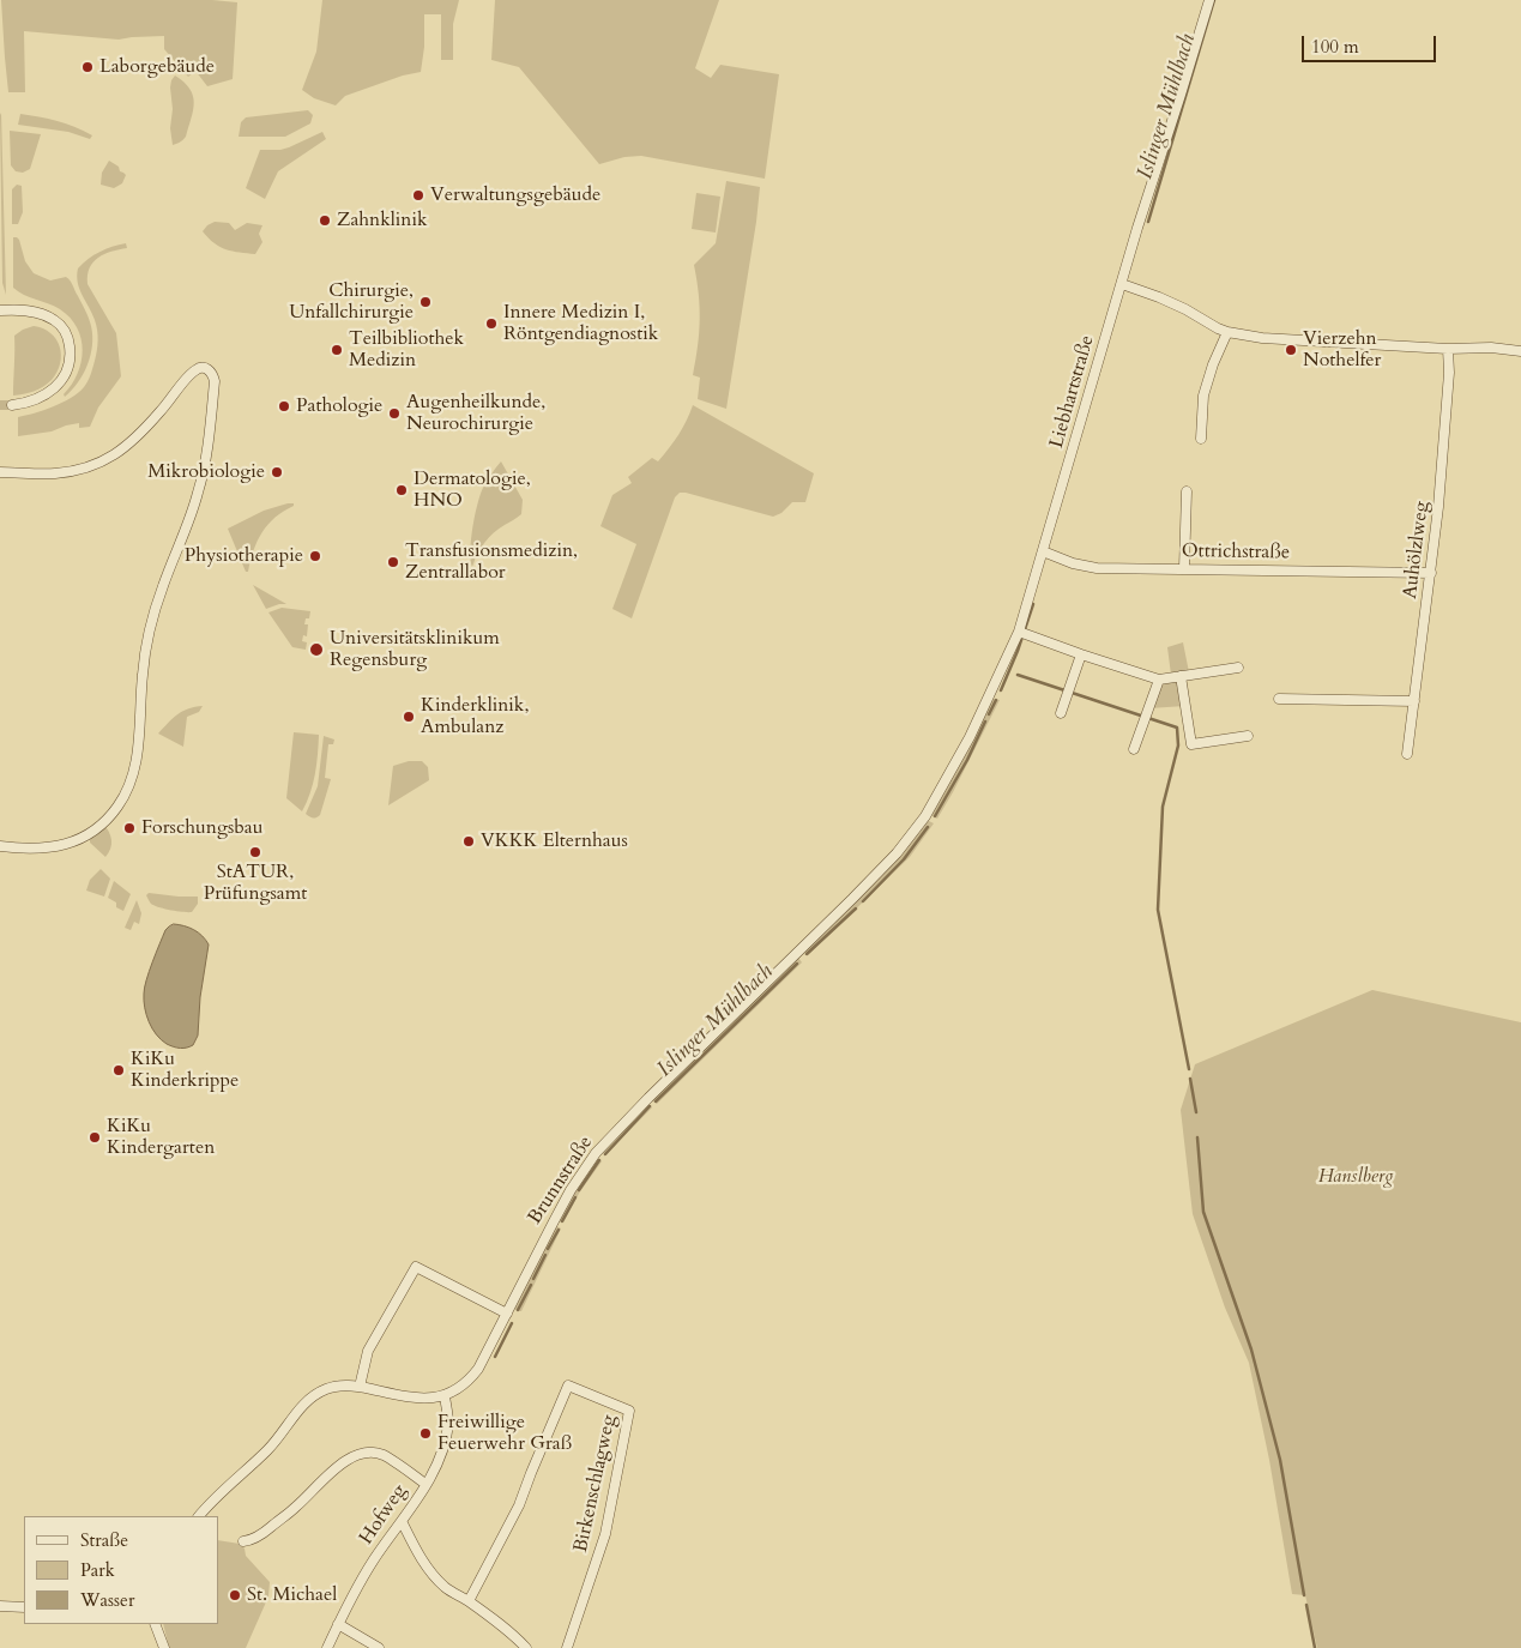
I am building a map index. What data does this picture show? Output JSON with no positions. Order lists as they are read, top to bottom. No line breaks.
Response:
{"streets":{"street":["Liebhartstraße","Auhölzlweg","Ottrichstraße","Brunnstraße","Birkenschlagweg","Hofweg"]},"crossings":[["Liebhartstraße","Ottrichstraße"],["Liebhartstraße","Brunnstraße"],["Auhölzlweg","Ottrichstraße"],["Brunnstraße","Hofweg"]],"water":["Islinger Mühlbach"],"parks":["Hanslberg"],"places":["Laborgebäude","Verwaltungsgebäude","Zahnklinik","Chirurgie, Unfallchirurgie","Innere Medizin I, Röntgendiagnostik","Teilbibliothek Medizin","Vierzehn Nothelfer","Pathologie","Augenheilkunde, Neurochirurgie","Mikrobiologie","Dermatologie, HNO","Physiotherapie","Transfusionsmedizin, Zentrallabor","Universitätsklinikum Regensburg","Kinderklinik, Ambulanz","Forschungsbau","VKKK Elternhaus","StATUR, Prüfungsamt","KiKu Kinderkrippe","KiKu Kindergarten","Freiwillige Feuerwehr Graß","St. Michael"],"legend":["Straße","Park","Wasser"],"scale_bar":"100 m"}
